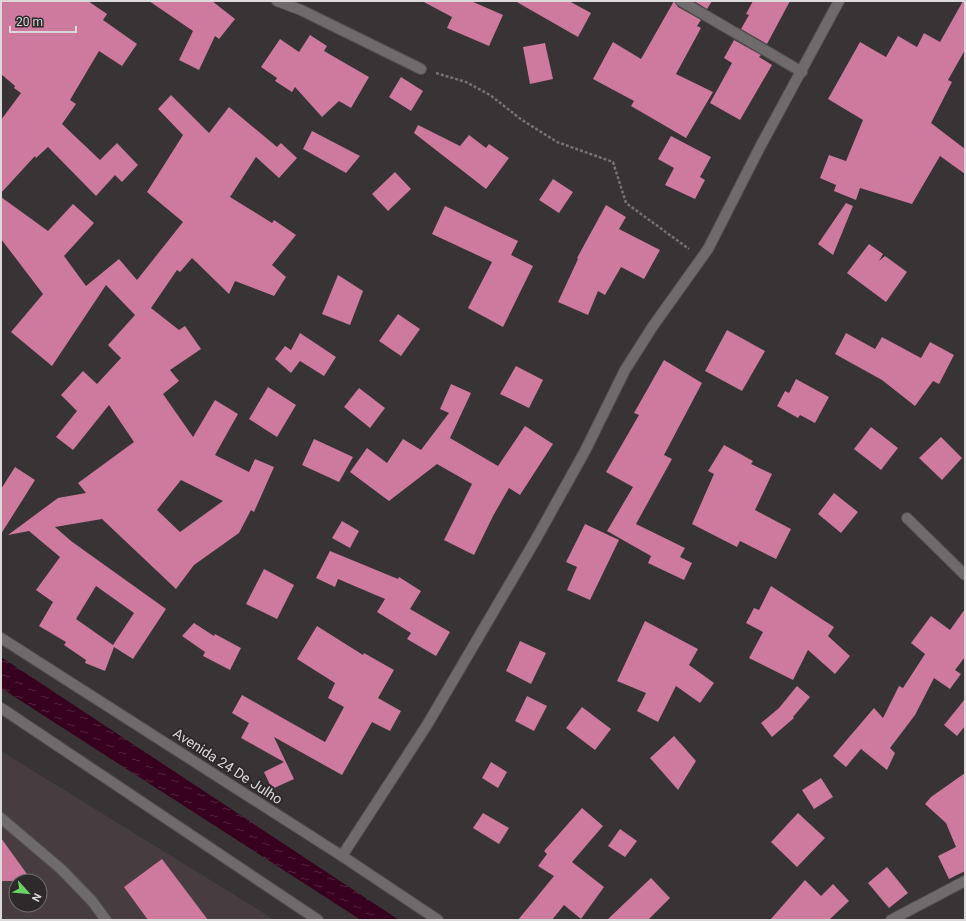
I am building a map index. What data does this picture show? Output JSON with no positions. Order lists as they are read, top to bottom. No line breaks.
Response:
{"streets":{"street":["Avenida 24 De Julho"]},"scale_bar":"20 m","north":"bottom right"}
